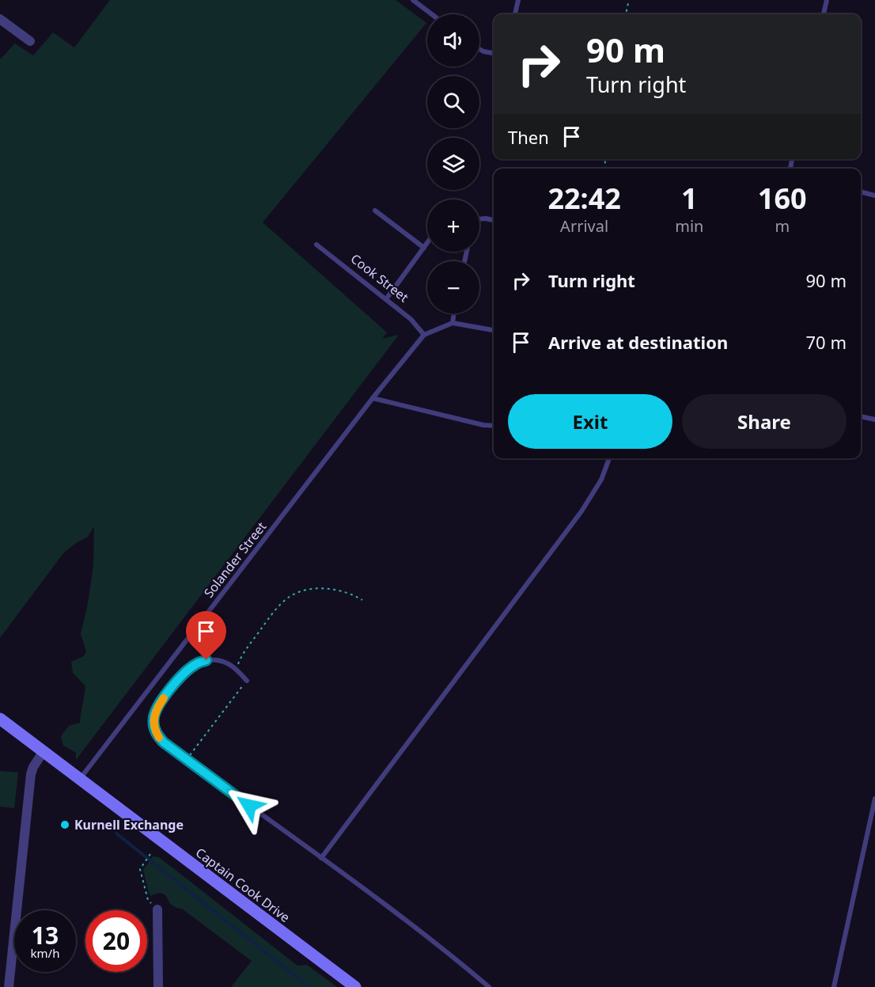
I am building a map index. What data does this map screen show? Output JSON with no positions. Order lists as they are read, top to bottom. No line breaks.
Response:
{"streets":{"main road":["Captain Cook Drive"],"lane":["Cook Street","Solander Street"]},"crossings":[["Cook Street","Solander Street"],["Solander Street","Captain Cook Drive"]],"places":["Kurnell Exchange"],"page":{"map_buttons":["+","−"],"turn":["90 m","Turn right"],"then":"Then","eta":["22:42","Arrival","1","min","160","m"],"list":[{"name":"Turn right","value":"90 m"},{"name":"Arrive at destination","value":"70 m"}],"buttons":["Exit","Share"],"speed":"13 km/h","limit":"20"}}
